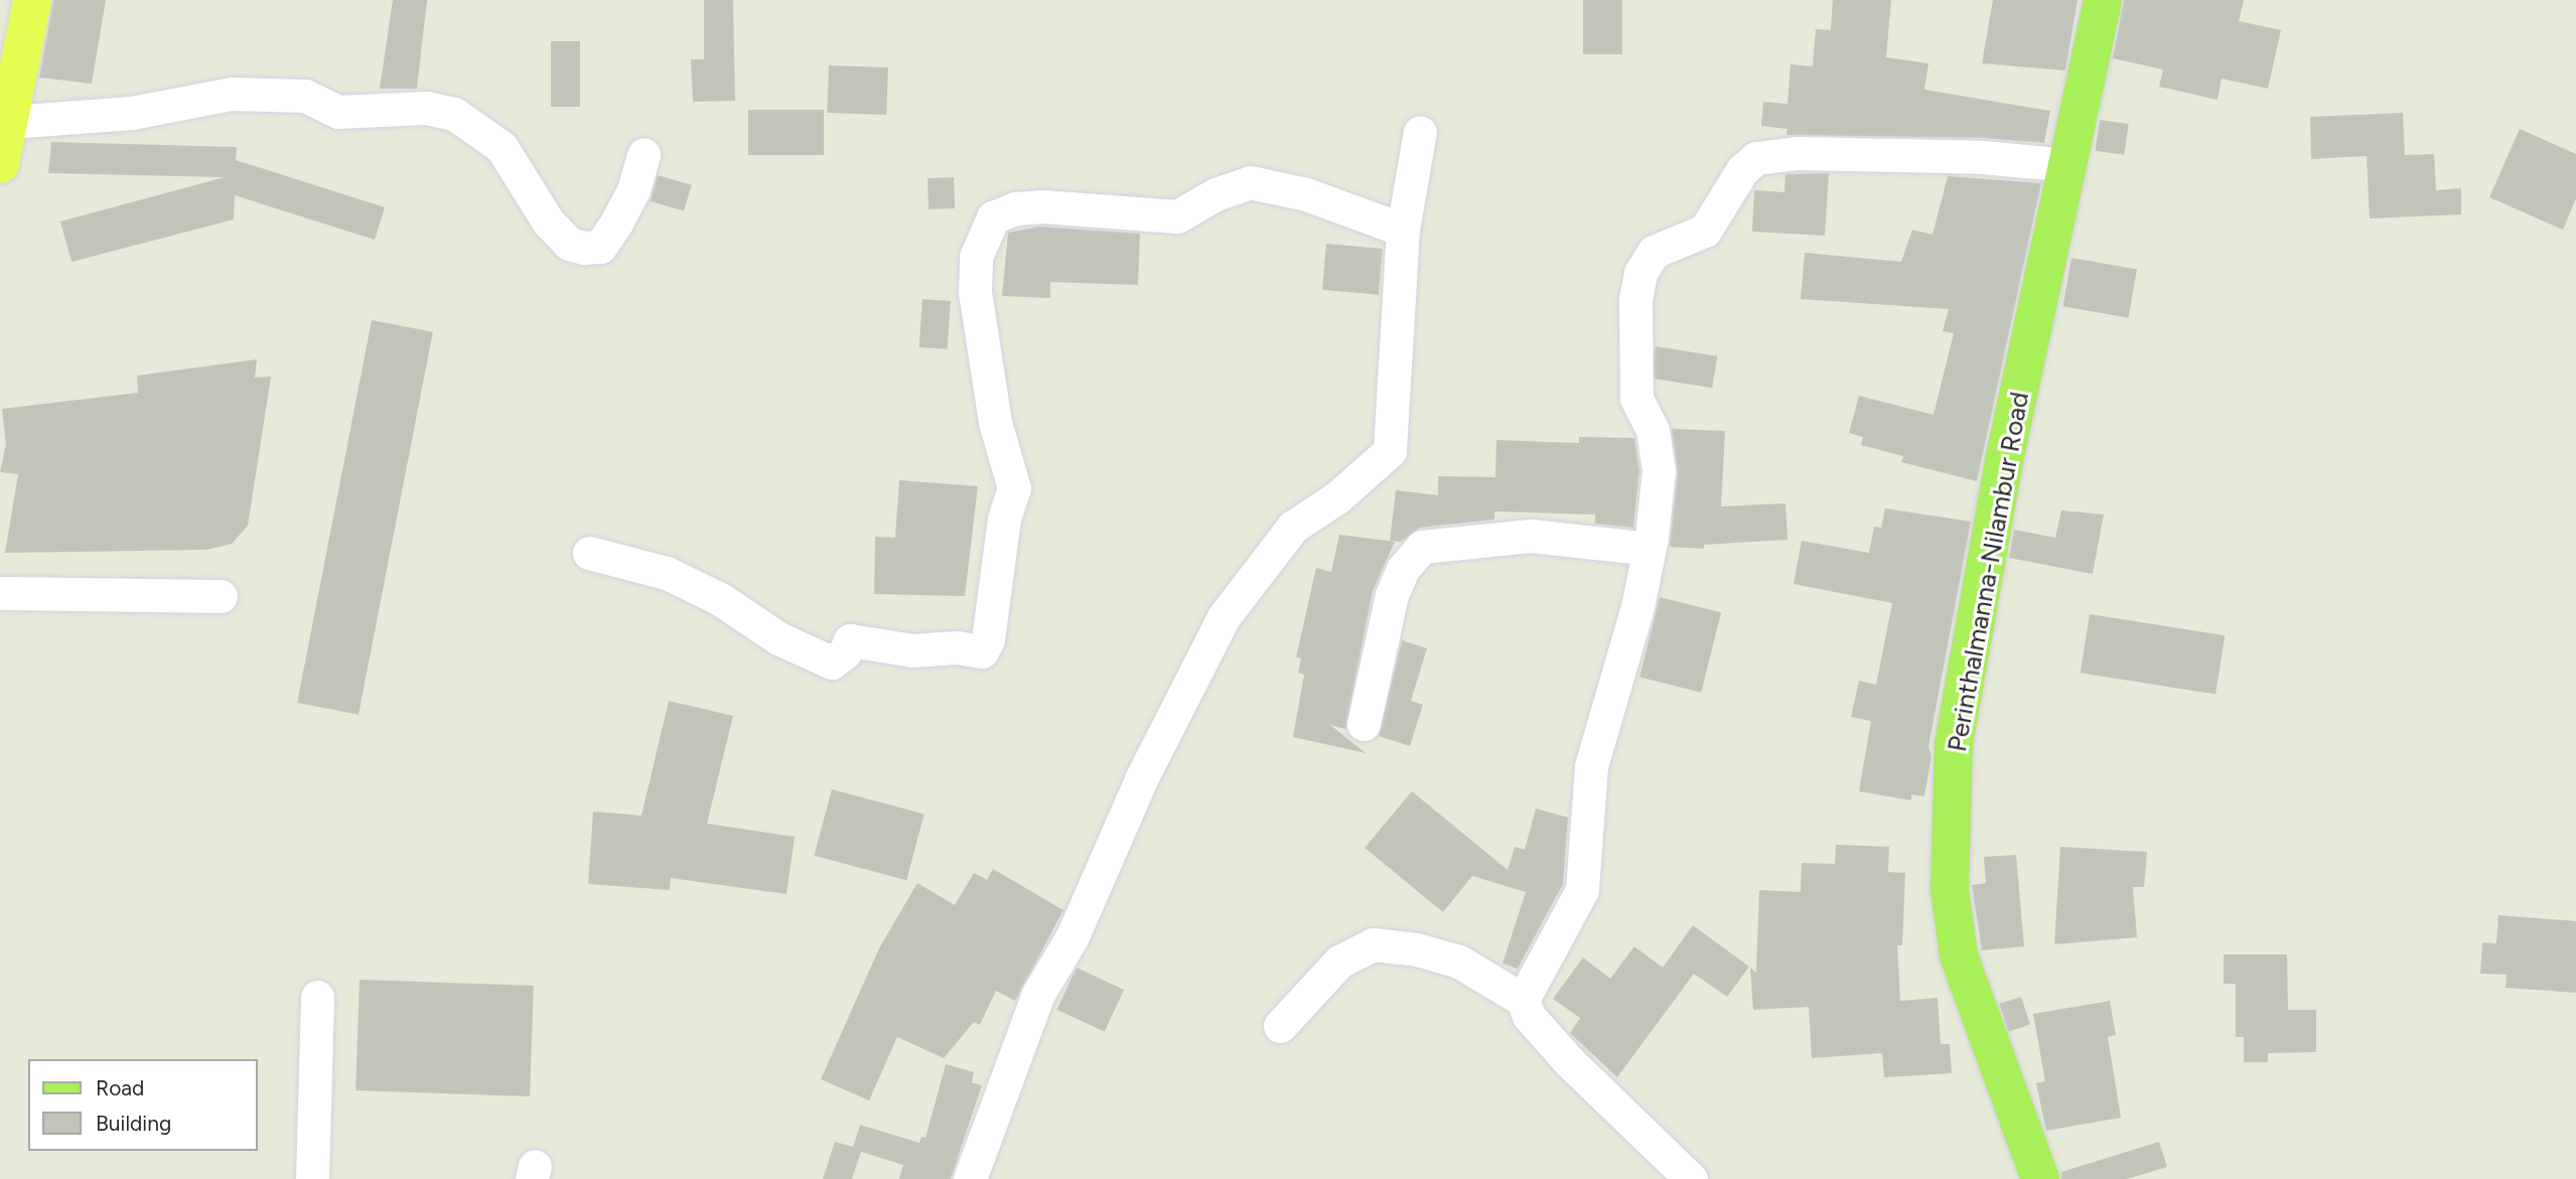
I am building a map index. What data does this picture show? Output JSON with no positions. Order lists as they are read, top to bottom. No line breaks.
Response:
{"streets":{"main road":["Perinthalmanna-Nilambur Road"]},"legend":["Road","Building"]}
